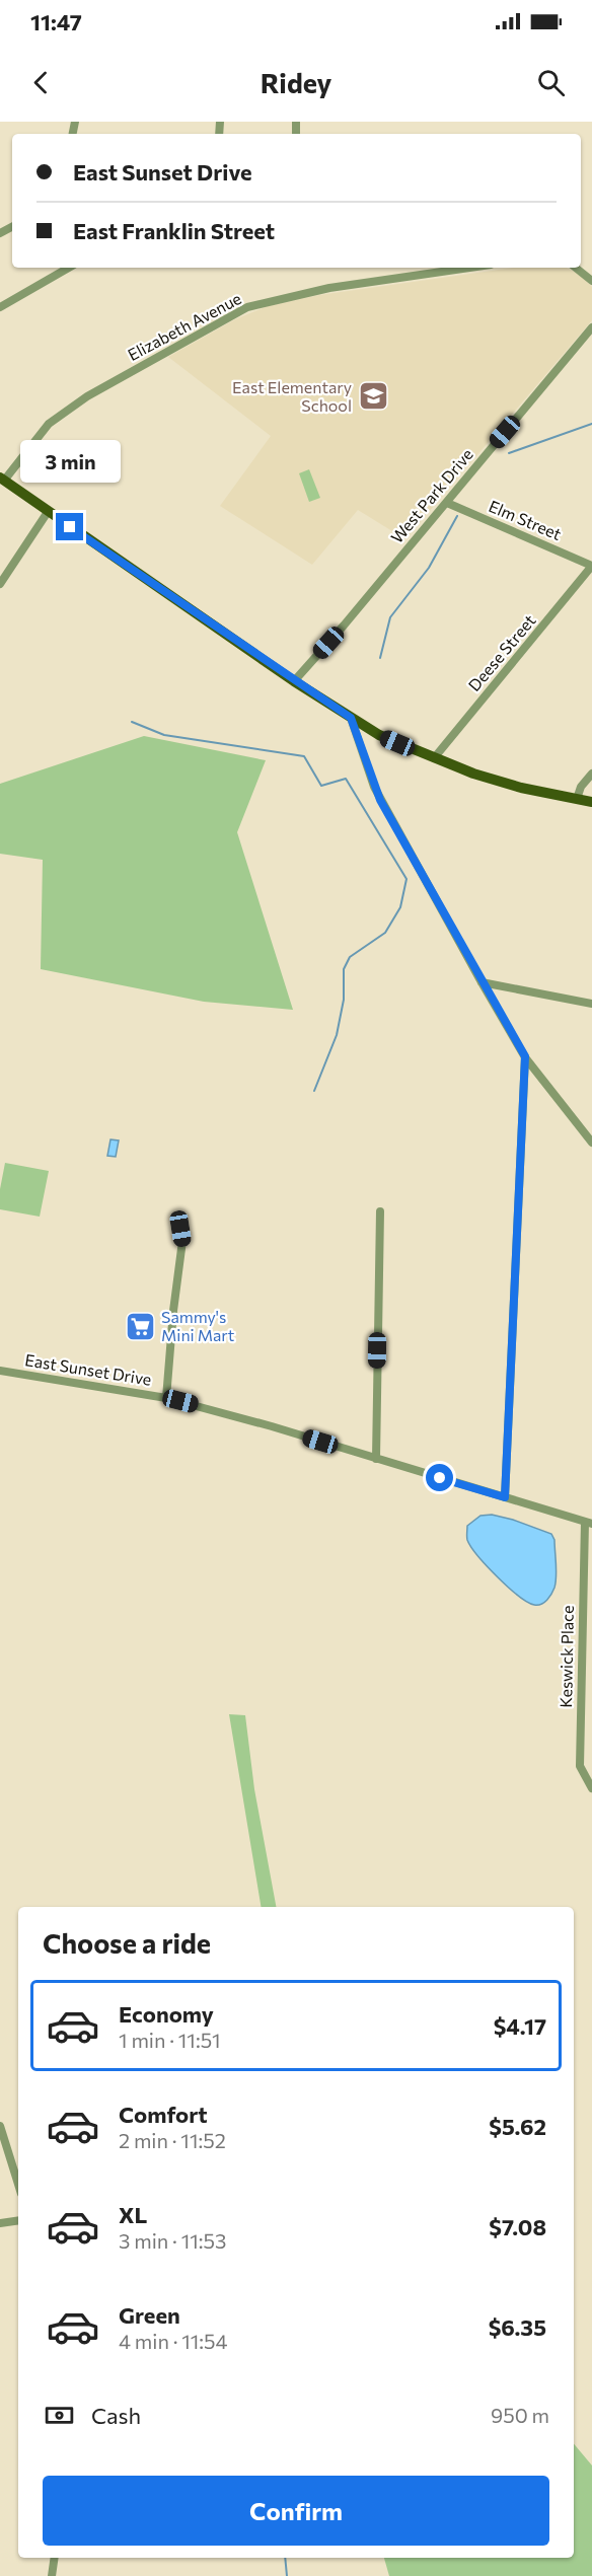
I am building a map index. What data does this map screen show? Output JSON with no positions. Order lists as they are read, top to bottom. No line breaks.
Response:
{"streets":{"street":["Elizabeth Avenue","West Park Drive","Elm Street","Deese Street","East Sunset Drive","Keswick Place"]},"crossings":[["West Park Drive","Elm Street"],["Elm Street","Deese Street"],["East Sunset Drive","Keswick Place"]],"places":{"school or university":["East Elementary School"],"supermarket":["Sammy's Mini Mart"]},"page":{"status":"11:47","header":"Ridey","banner":["East Sunset Drive","East Franklin Street"],"bubble":"3 min","heading":"Choose a ride","list":[{"name":"Economy","note":"1 min · 11:51","value":"$4.17"},{"name":"Comfort","note":"2 min · 11:52","value":"$5.62"},{"name":"XL","note":"3 min · 11:53","value":"$7.08"},{"name":"Green","note":"4 min · 11:54","value":"$6.35"}],"pay":["Cash","950 m"],"buttons":"Confirm"}}
